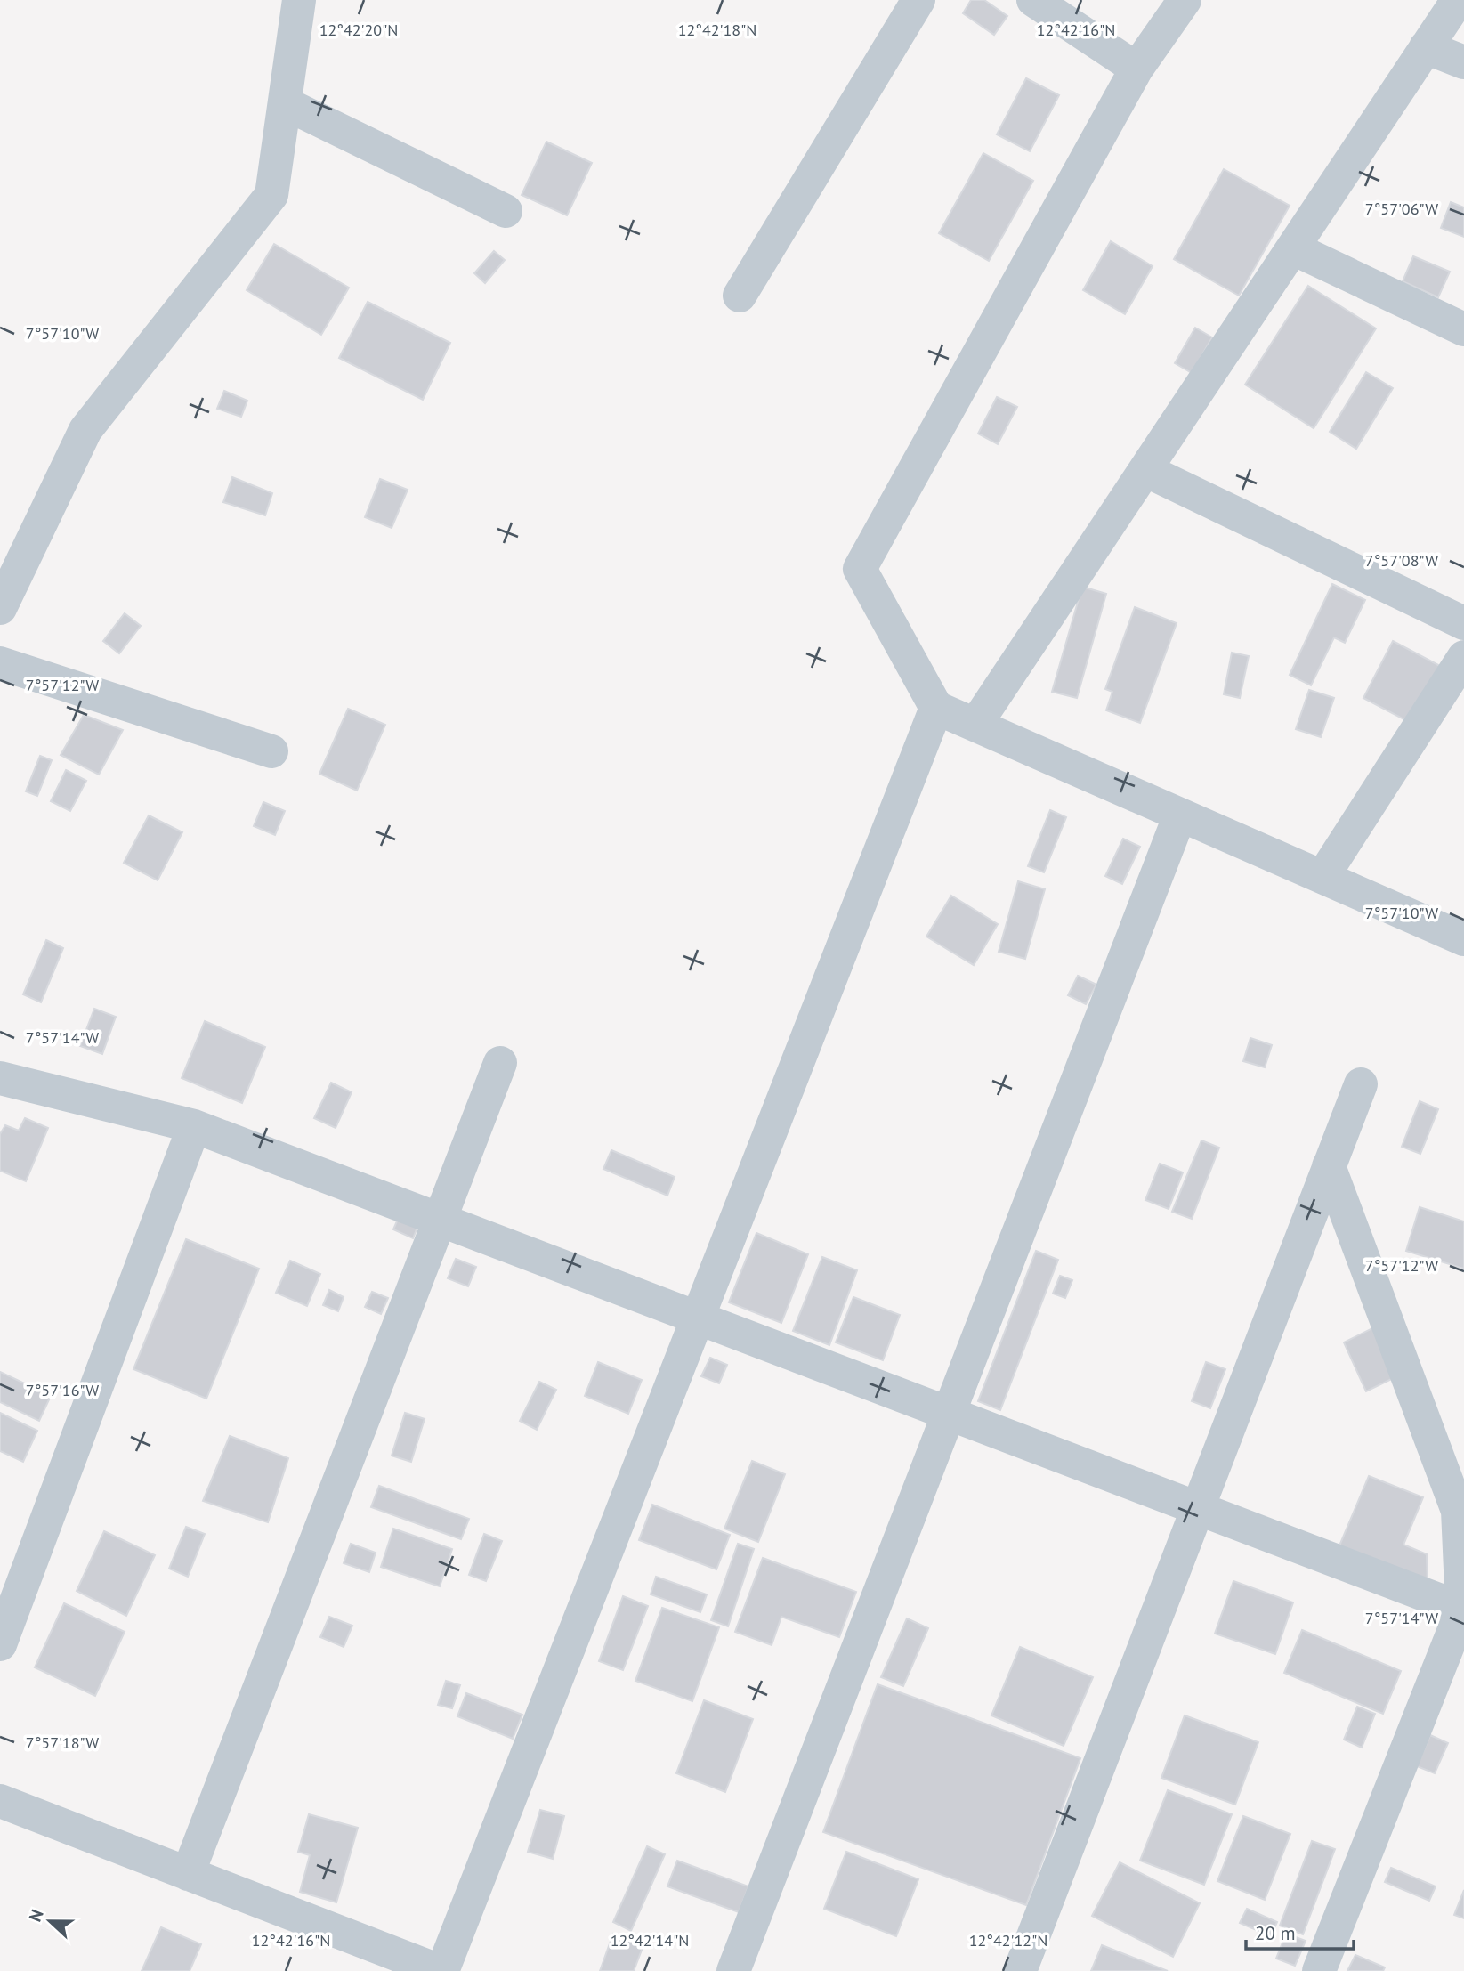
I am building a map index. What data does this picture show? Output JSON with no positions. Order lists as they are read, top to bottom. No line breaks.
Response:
{"scale_bar":"20 m","north":"left","coordinates":["12°42'18\"N","12°42'20\"N","12°42'16\"N","7°57'06\"W","7°57'10\"W","7°57'08\"W","7°57'12\"W","7°57'14\"W","7°57'16\"W","7°57'18\"W","12°42'14\"N","12°42'12\"N"]}
